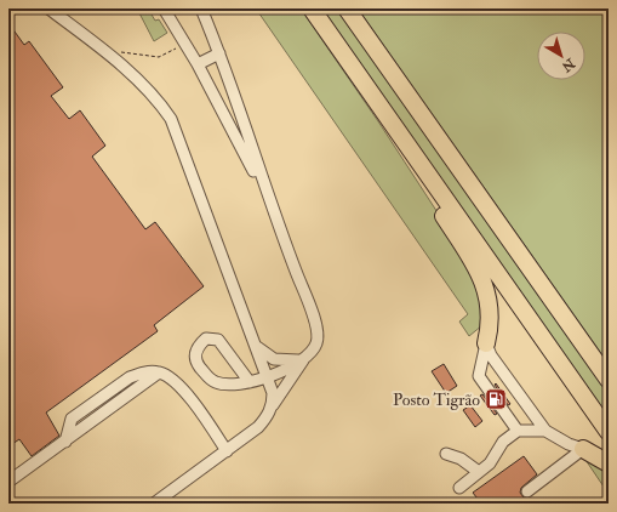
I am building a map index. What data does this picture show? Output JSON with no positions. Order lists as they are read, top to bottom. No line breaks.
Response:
{"places":{"fuel station":["Posto Tigrão"]},"north":"bottom right"}
